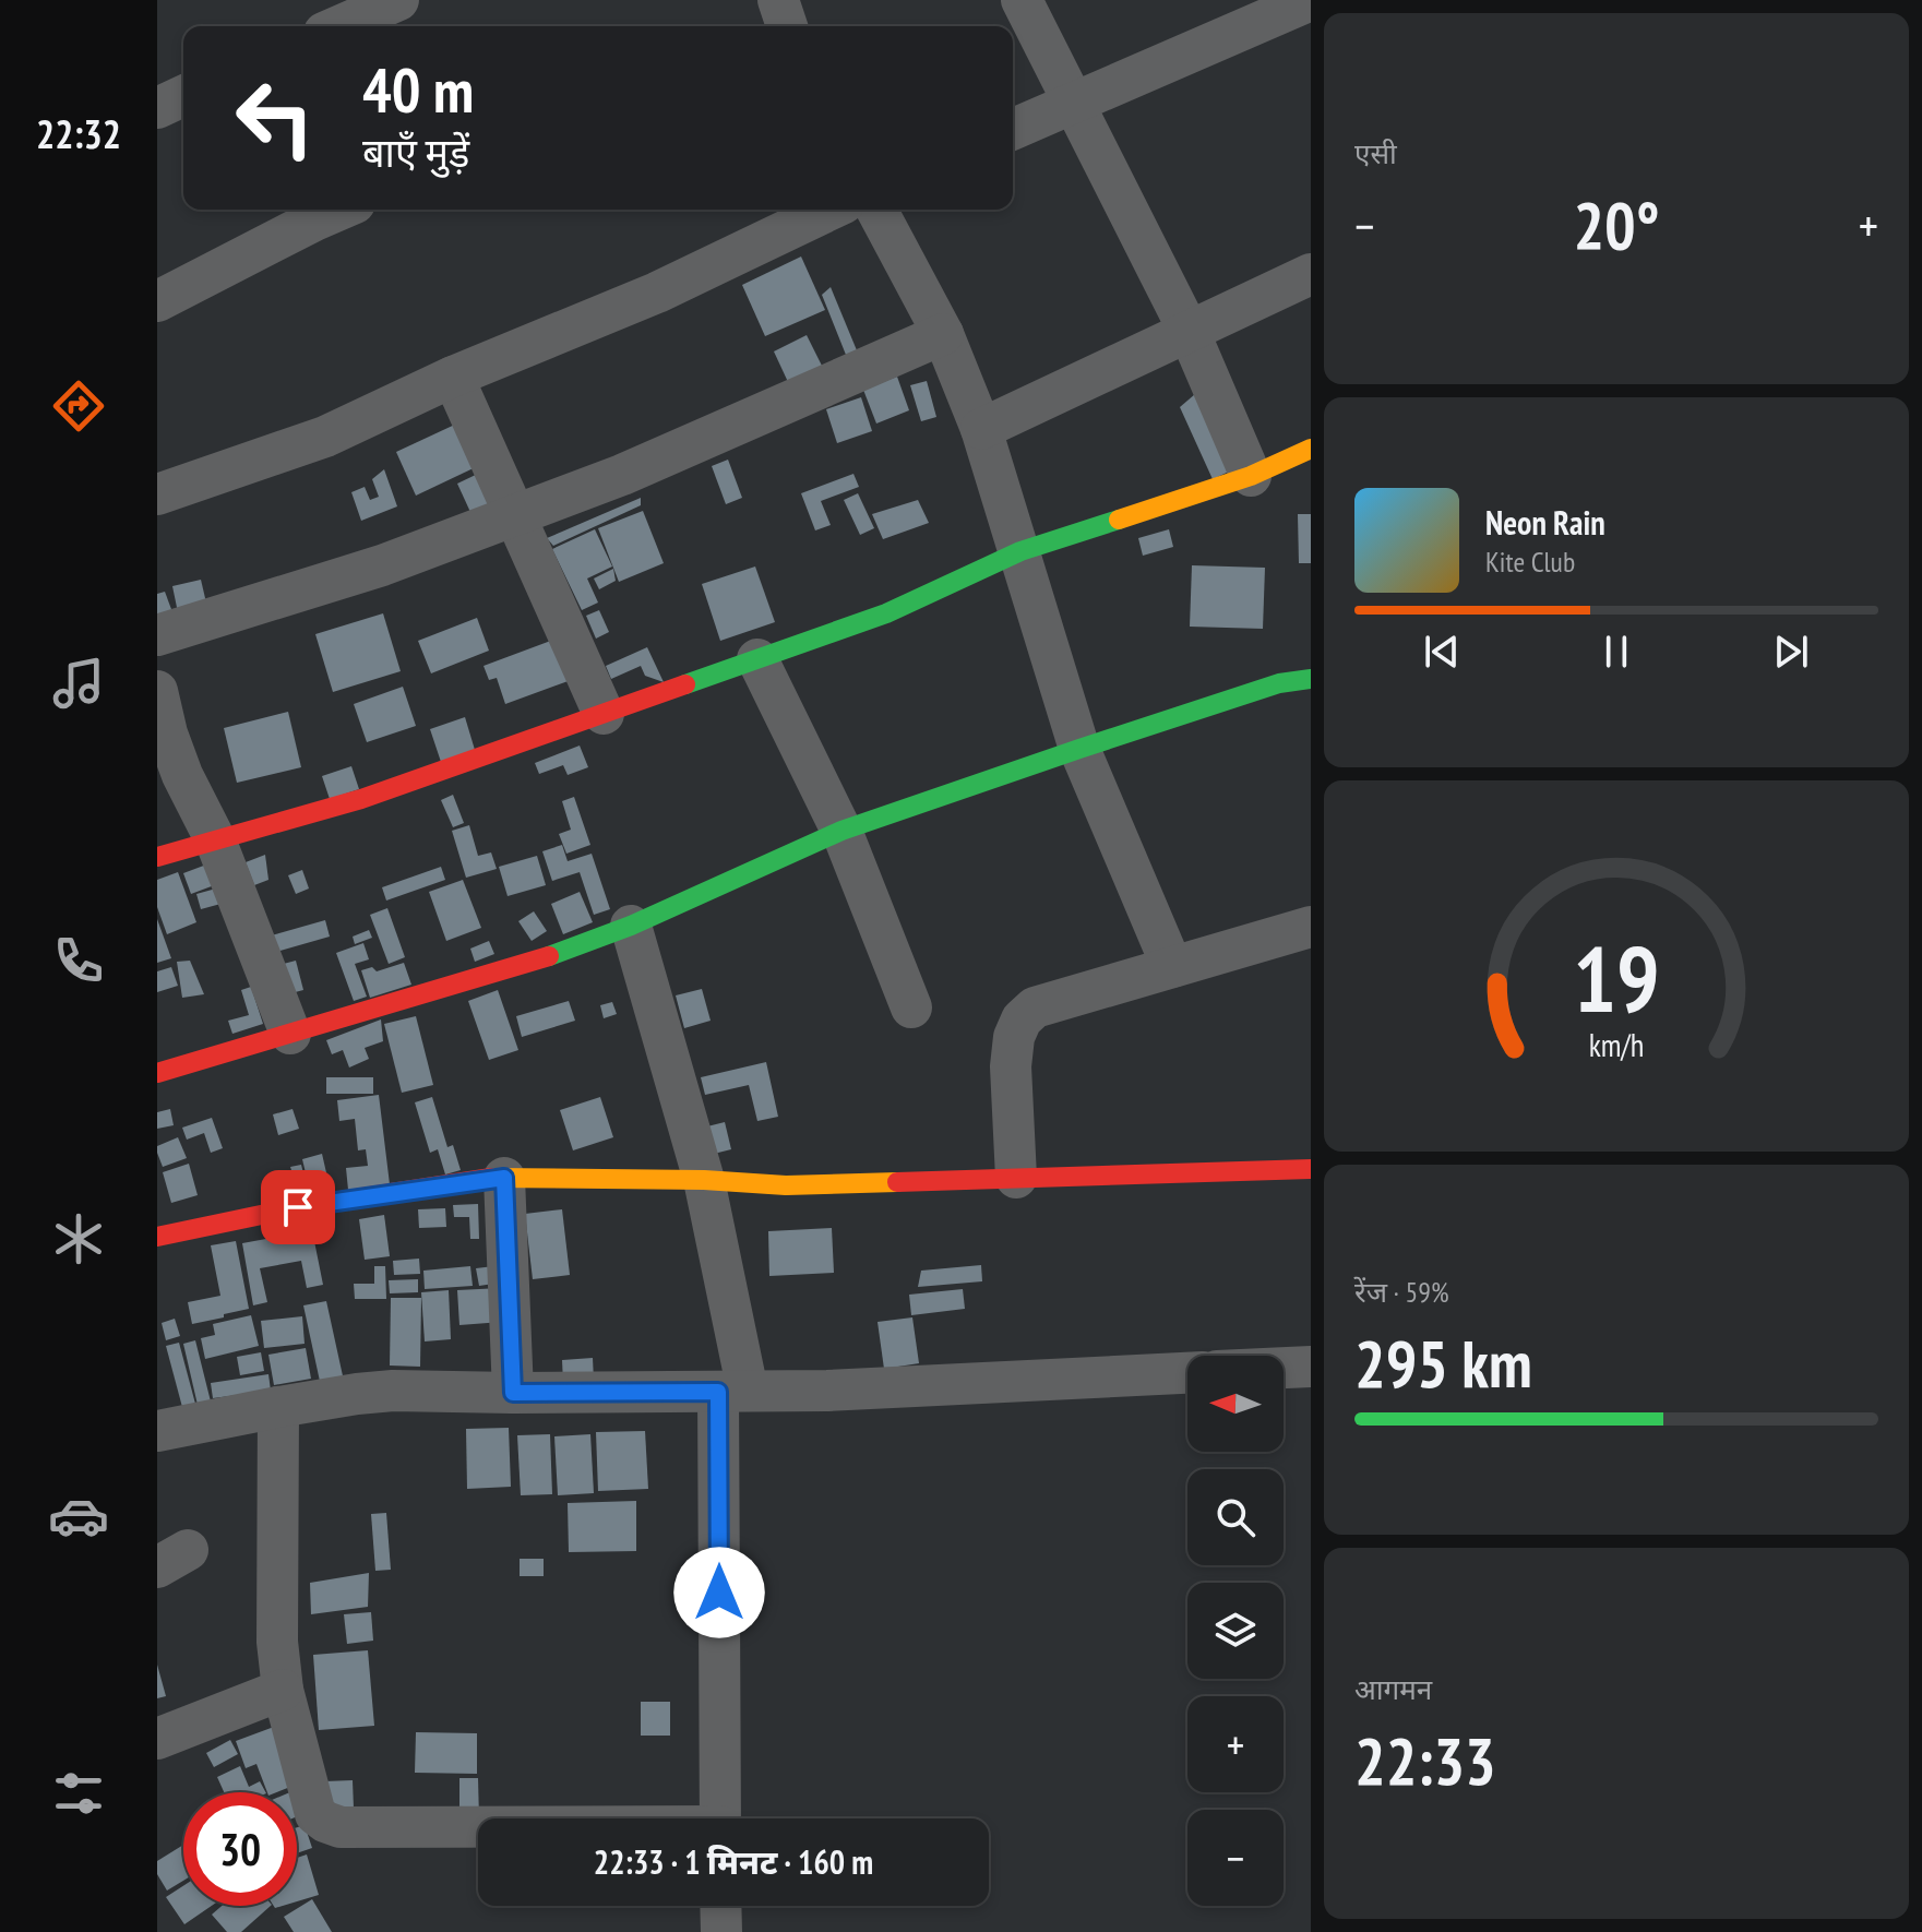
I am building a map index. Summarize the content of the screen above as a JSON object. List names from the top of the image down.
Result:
{
  "north": "left",
  "page": {
    "tabs": "22:32",
    "tile": [
      "एसी",
      ["रेंज · 59%", "295 km"],
      ["आगमन", "22:33"]
    ],
    "turn": ["40 m", "बाएँ मुड़ें"],
    "heat": ["−", "20°", "+"],
    "song": ["Neon Rain", "Kite Club"],
    "map_buttons": ["+", "−"],
    "limit": "30",
    "trip": "22:33 · 1 मिनट · 160 m",
    "gauge": ["19", "km/h"]
  }
}
